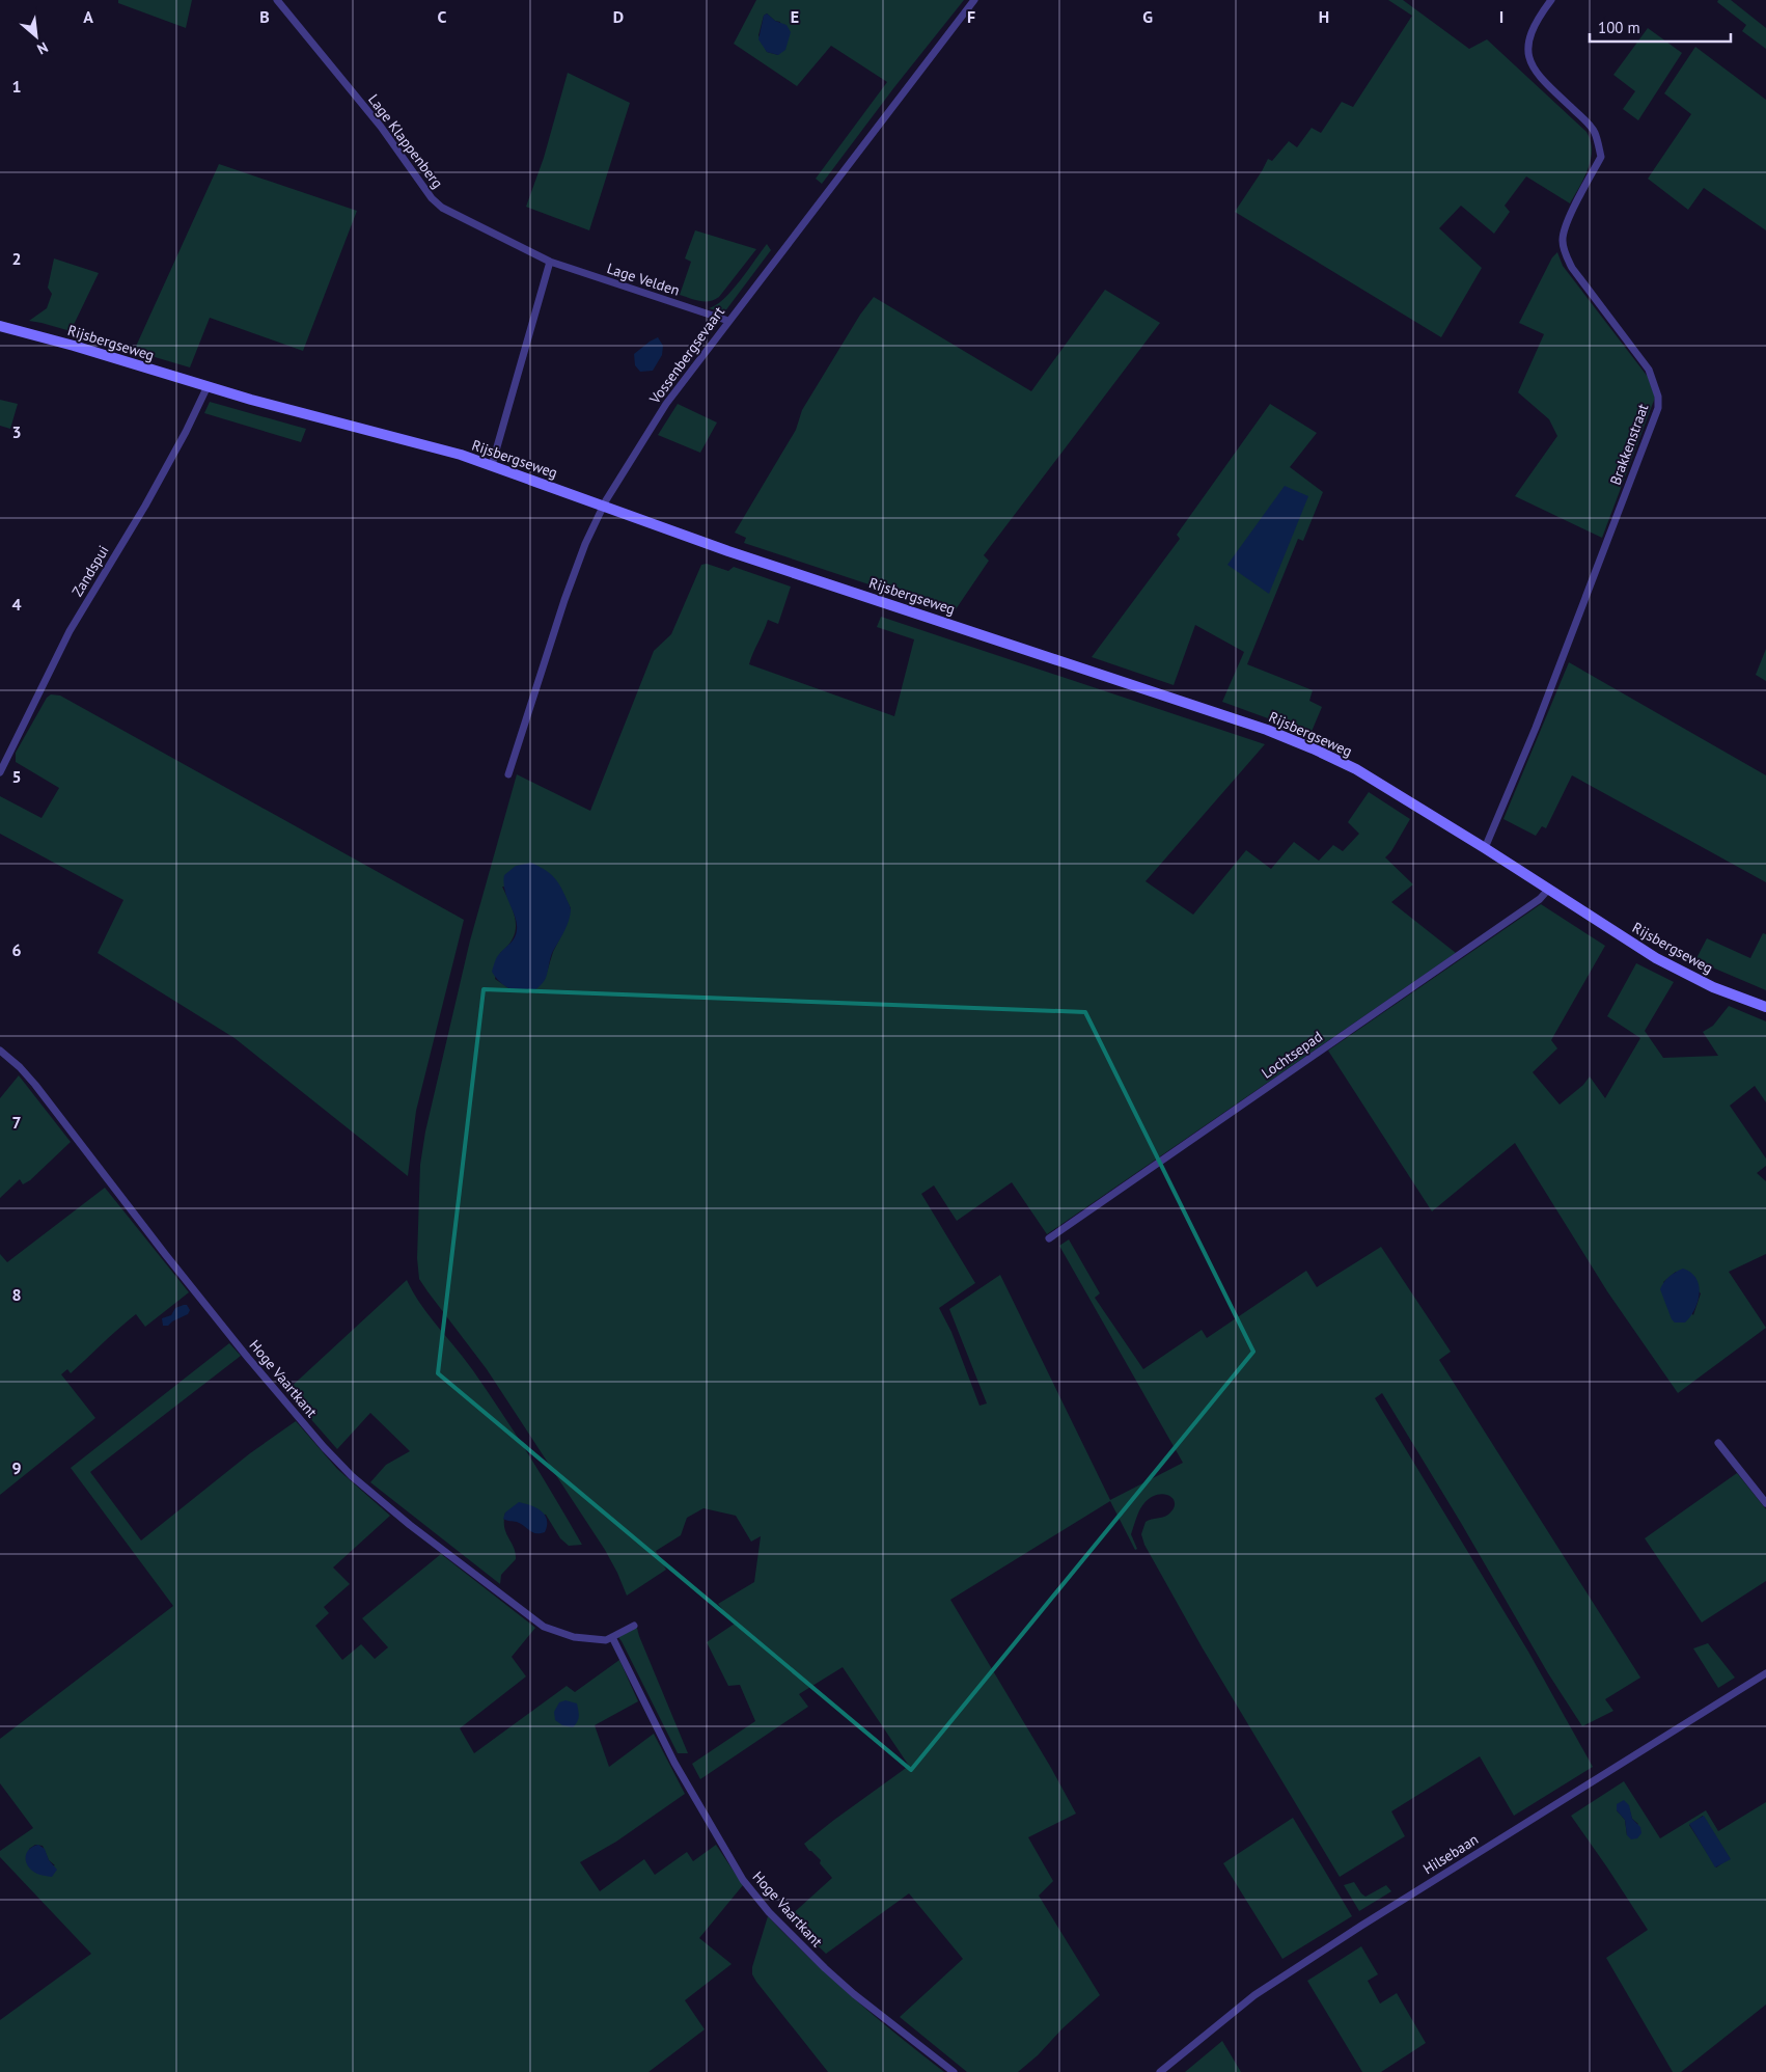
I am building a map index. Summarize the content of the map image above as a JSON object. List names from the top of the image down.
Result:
{
  "streets": {
    "main road": ["Rijsbergseweg"],
    "street": [
      "Lage Klappenberg",
      "Lage Velden",
      "Vossenbergsevaart",
      "Brakkenstraat",
      "Zandspui",
      "Lochtsepad",
      "Hoge Vaartkant",
      "Hilsebaan"
    ]
  },
  "crossings": [
    ["Lage Klappenberg", "Lage Velden"],
    ["Lage Velden", "Vossenbergsevaart"],
    ["Rijsbergseweg", "Vossenbergsevaart"],
    ["Rijsbergseweg", "Brakkenstraat"],
    ["Rijsbergseweg", "Zandspui"],
    ["Rijsbergseweg", "Lochtsepad"]
  ],
  "scale_bar": "100 m",
  "north": "bottom right",
  "grid": {
    "columns": [
      "A",
      "B",
      "C",
      "D",
      "E",
      "F",
      "G",
      "H",
      "I"
    ],
    "rows": [
      "1",
      "2",
      "3",
      "4",
      "5",
      "6",
      "7",
      "8",
      "9"
    ]
  }
}
